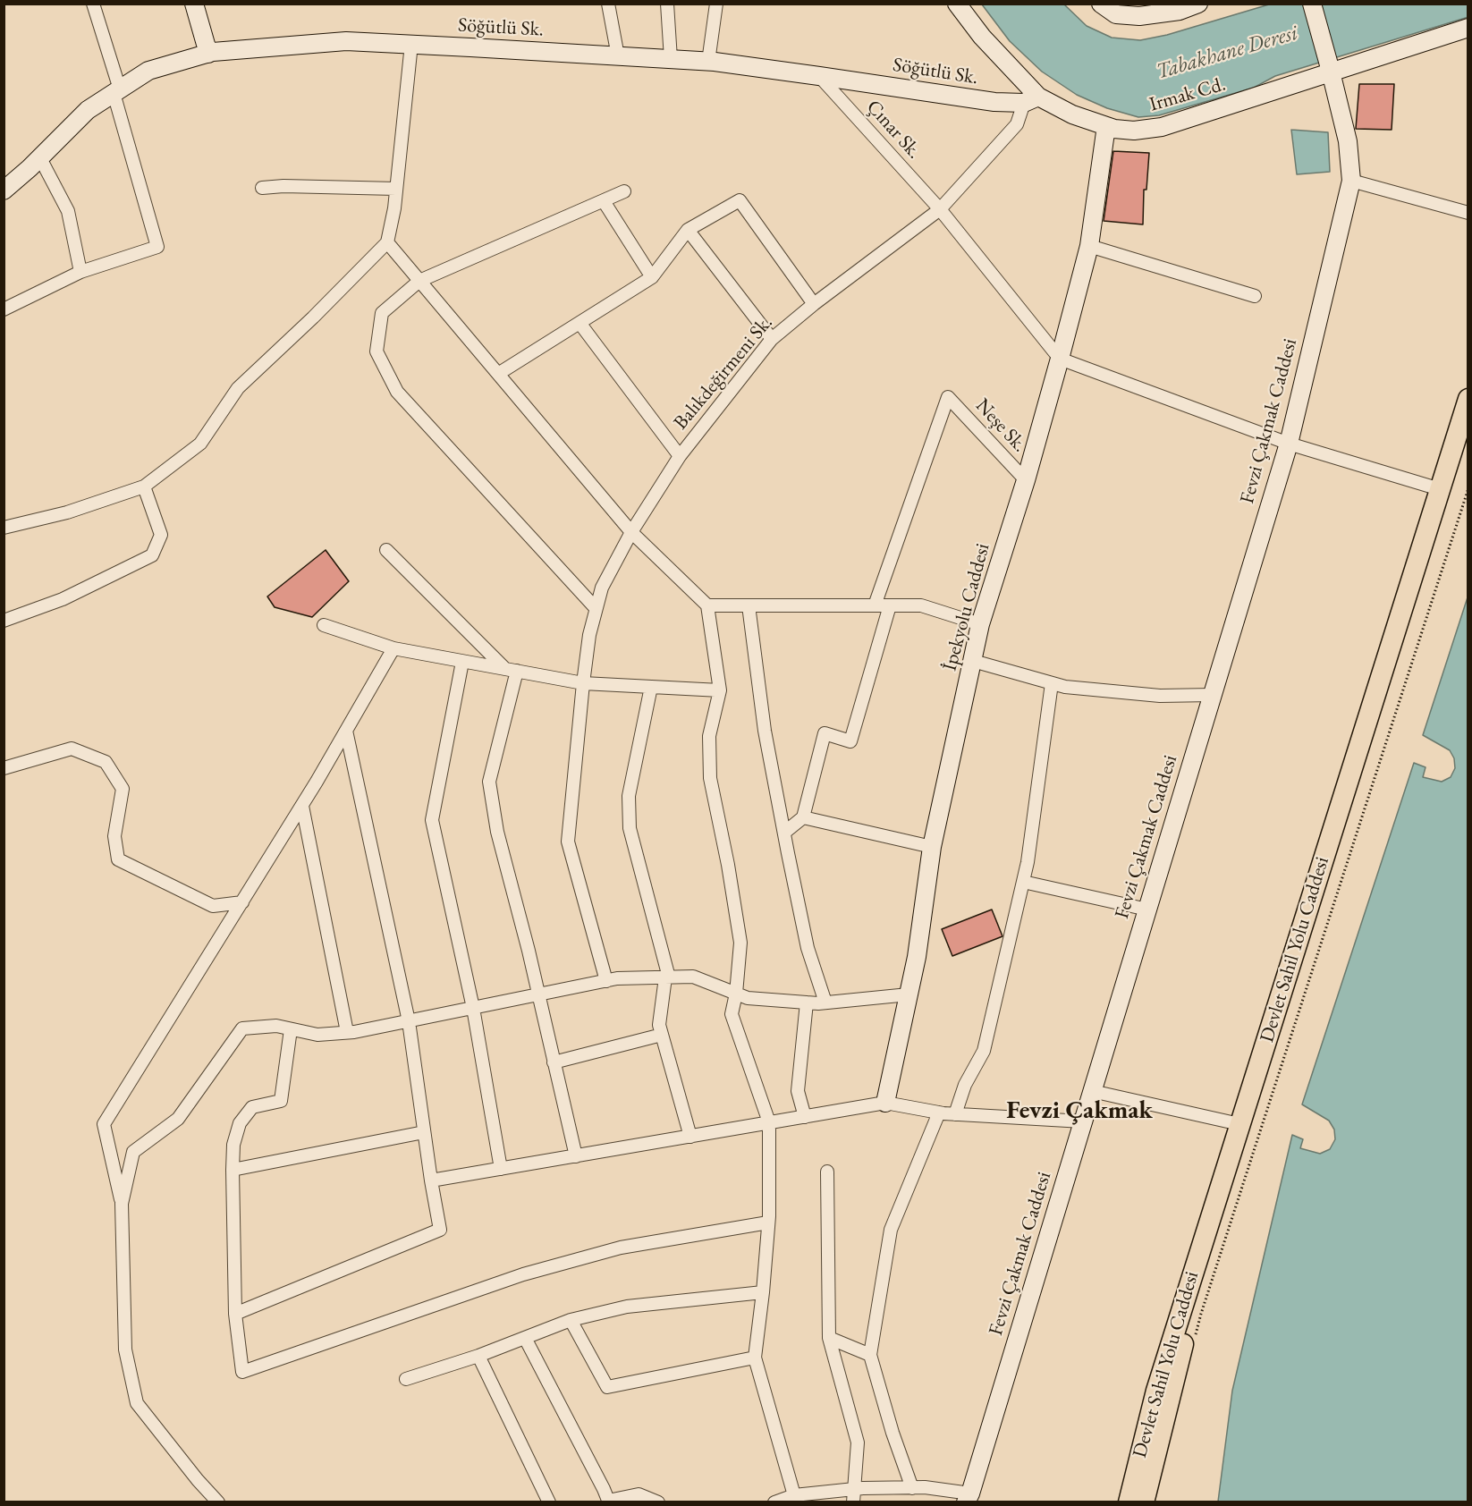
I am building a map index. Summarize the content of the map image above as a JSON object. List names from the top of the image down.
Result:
{
  "streets": {
    "main road": ["Devlet Sahil Yolu Caddesi"],
    "street": [
      "Söğütlü Sk.",
      "Irmak Cd.",
      "Çınar Sk.",
      "Balıkdeğirmeni Sk.",
      "Fevzi Çakmak Caddesi",
      "Neşe Sk.",
      "İpekyolu Caddesi"
    ]
  },
  "crossings": [
    ["Söğütlü Sk.", "Irmak Cd."],
    ["Söğütlü Sk.", "Çınar Sk."],
    ["Söğütlü Sk.", "Balıkdeğirmeni Sk."],
    ["Irmak Cd.", "Balıkdeğirmeni Sk."],
    ["Irmak Cd.", "Fevzi Çakmak Caddesi"],
    ["Irmak Cd.", "İpekyolu Caddesi"],
    ["Çınar Sk.", "Balıkdeğirmeni Sk."],
    ["Çınar Sk.", "İpekyolu Caddesi"],
    ["Neşe Sk.", "İpekyolu Caddesi"]
  ],
  "districts": ["Fevzi Çakmak"],
  "water": ["Tabakhane Deresi"]
}
